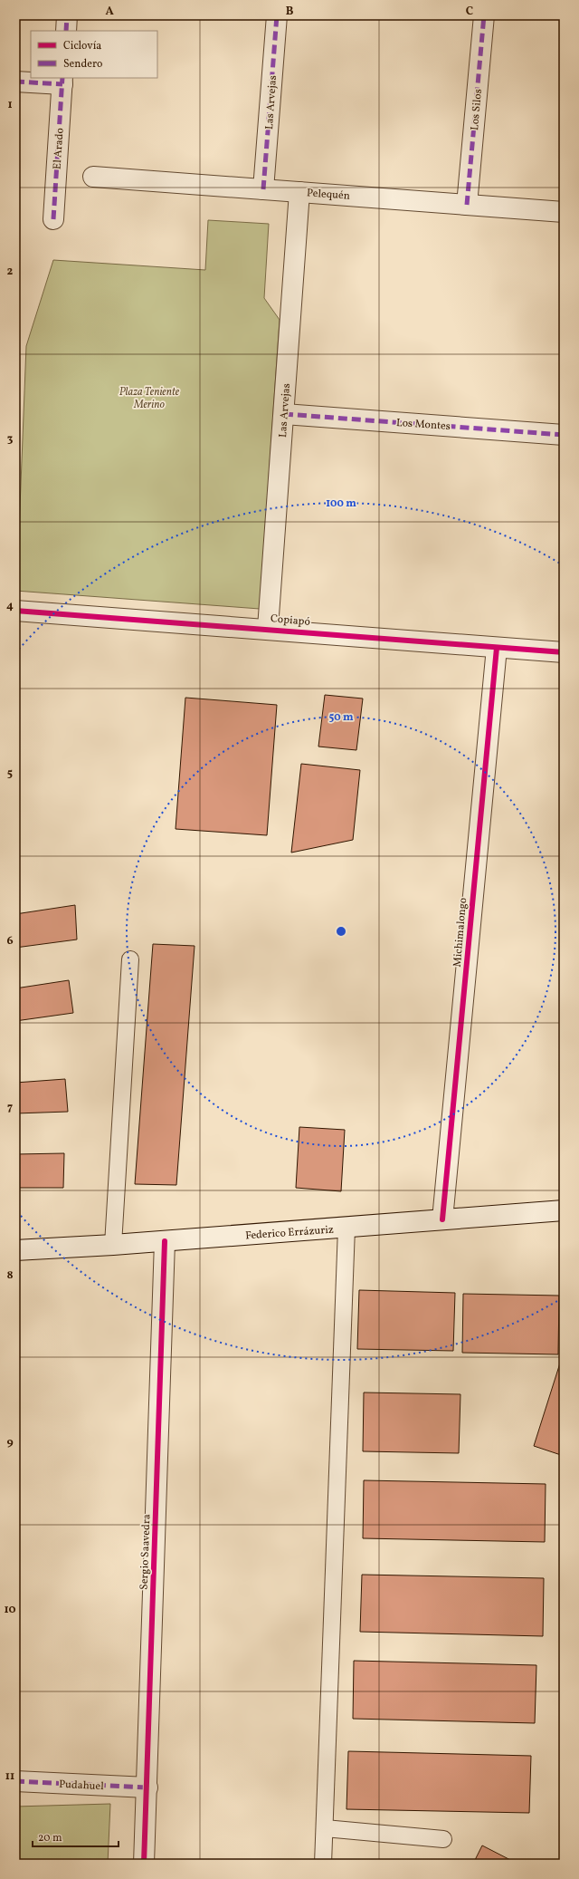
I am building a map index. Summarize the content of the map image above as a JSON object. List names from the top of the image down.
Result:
{
  "streets": {
    "street": [
      "Las Arvejas",
      "Los Silos",
      "El Arado",
      "Pelequén",
      "Los Montes",
      "Copiapó",
      "Michimalongo",
      "Federico Errázuriz",
      "Sergio Saavedra",
      "Pudahuel"
    ]
  },
  "crossings": [
    ["Las Arvejas", "Pelequén"],
    ["Las Arvejas", "Los Montes"],
    ["Las Arvejas", "Copiapó"],
    ["Los Silos", "Pelequén"],
    ["Copiapó", "Michimalongo"],
    ["Michimalongo", "Federico Errázuriz"],
    ["Federico Errázuriz", "Sergio Saavedra"],
    ["Sergio Saavedra", "Pudahuel"]
  ],
  "parks": ["Plaza Teniente Merino"],
  "legend": ["Ciclovía", "Sendero"],
  "scale_bar": "20 m",
  "grid": {
    "columns": ["A", "B", "C"],
    "rows": [
      "1",
      "2",
      "3",
      "4",
      "5",
      "6",
      "7",
      "8",
      "9",
      "10",
      "11"
    ]
  },
  "rings": ["100 m", "50 m"]
}
